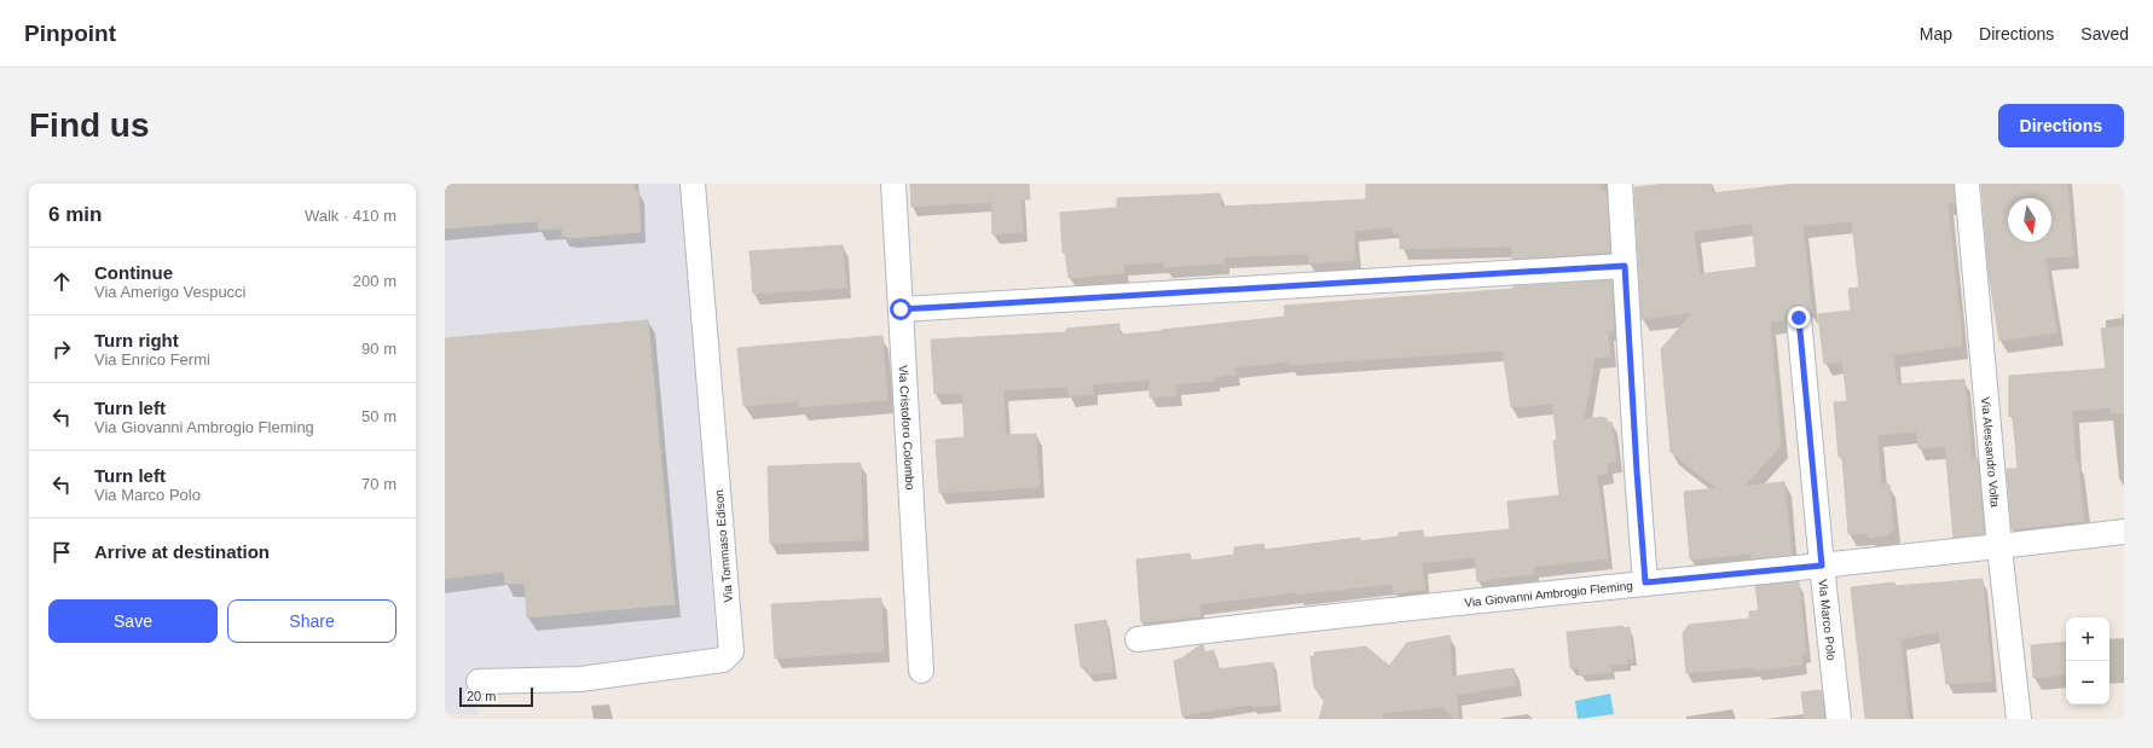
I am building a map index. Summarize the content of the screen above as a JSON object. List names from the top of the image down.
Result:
{
  "streets": {
    "street": [
      "Via Cristoforo Colombo",
      "Via Alessandro Volta",
      "Via Tommaso Edison",
      "Via Giovanni Ambrogio Fleming",
      "Via Marco Polo"
    ]
  },
  "crossings": [
    ["Via Alessandro Volta", "Via Giovanni Ambrogio Fleming"],
    ["Via Giovanni Ambrogio Fleming", "Via Marco Polo"]
  ],
  "scale_bar": "20 m",
  "north": "bottom",
  "page": {
    "header": "Pinpoint",
    "nav": ["Map", "Directions", "Saved"],
    "buttons": [
      "Directions",
      ["Save", "Share"]
    ],
    "title": "Find us",
    "heading": ["6 min", "Walk · 410 m"],
    "list": [
      ["Continue", "Via Amerigo Vespucci", "200 m"],
      ["Turn right", "Via Enrico Fermi", "90 m"],
      ["Turn left", "Via Giovanni Ambrogio Fleming", "50 m"],
      ["Turn left", "Via Marco Polo", "70 m"],
      "Arrive at destination"
    ],
    "map_buttons": ["+", "−"],
    "scale": "20 m"
  }
}
